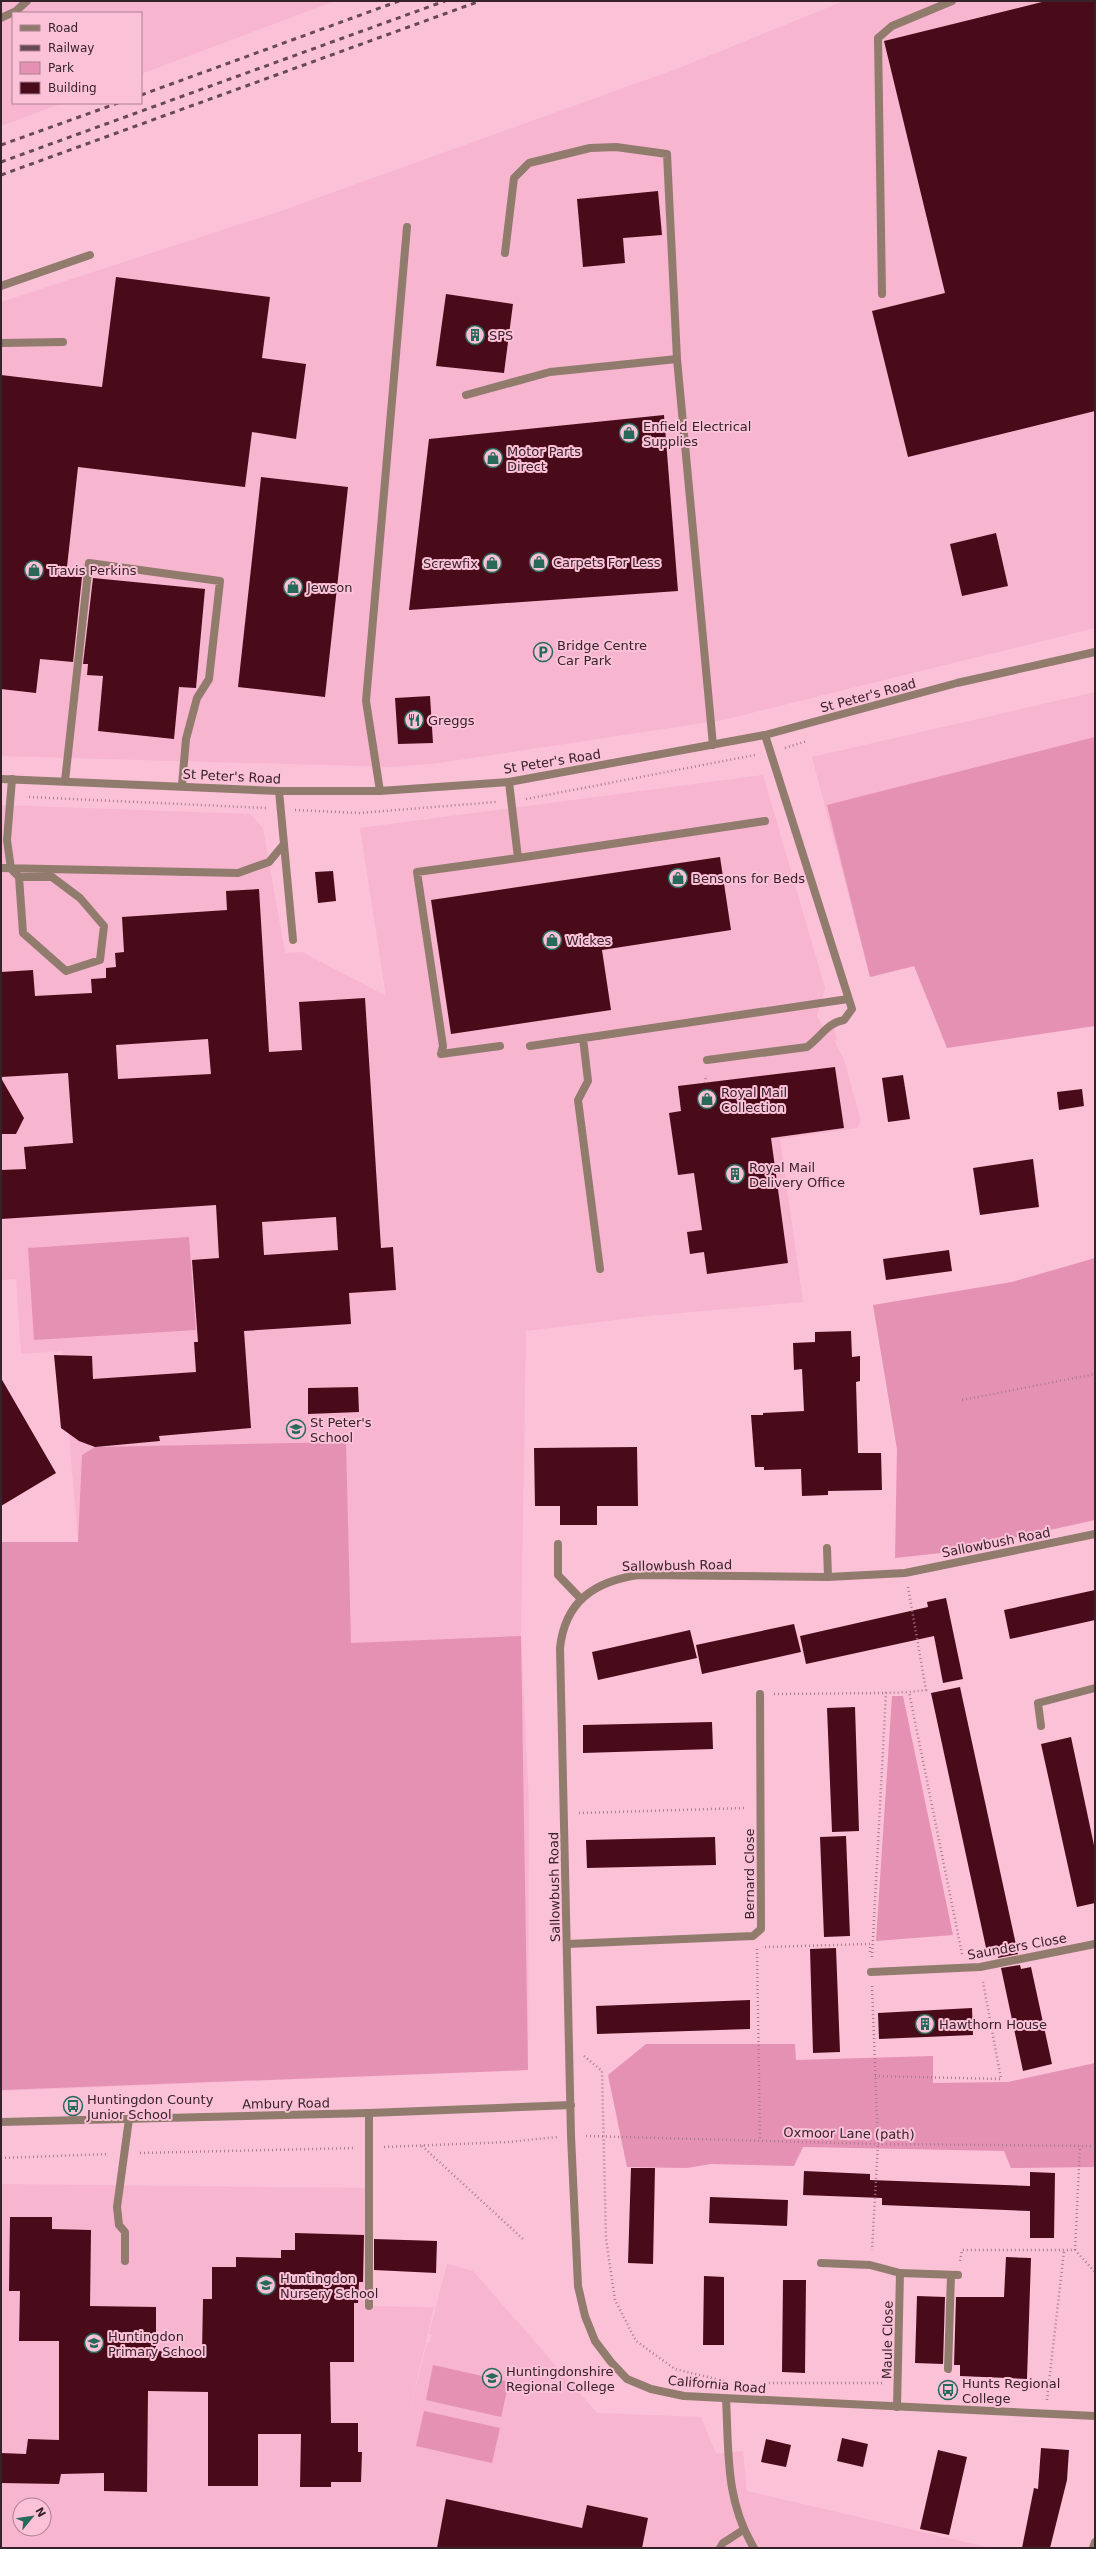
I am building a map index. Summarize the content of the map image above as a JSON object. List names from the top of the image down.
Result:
{
  "streets": {
    "street": [
      "St Peter's Road",
      "Sallowbush Road",
      "Bernard Close",
      "Saunders Close",
      "Ambury Road",
      "Maule Close",
      "California Road"
    ],
    "path": ["Oxmoor Lane (path)"]
  },
  "crossings": [
    ["Sallowbush Road", "Bernard Close"],
    ["Sallowbush Road", "Ambury Road"],
    ["Sallowbush Road", "California Road"],
    ["Ambury Road", "California Road"],
    ["Oxmoor Lane (path)", "California Road"],
    ["Maule Close", "California Road"]
  ],
  "places": {
    "building": ["SPS", "Royal Mail Delivery Office", "Hawthorn House"],
    "shop": [
      "Enfield Electrical Supplies",
      "Motor Parts Direct",
      "Carpets For Less",
      "Screwfix",
      "Travis Perkins",
      "Jewson",
      "Bensons for Beds",
      "Wickes",
      "Royal Mail Collection"
    ],
    "parking": ["Bridge Centre Car Park"],
    "restaurant": ["Greggs"],
    "school or university": [
      "St Peter's School",
      "Huntingdon Nursery School",
      "Huntingdon Primary School",
      "Huntingdonshire Regional College"
    ],
    "bus stop": ["Huntingdon County Junior School", "Hunts Regional College"]
  },
  "legend": [
    "Road",
    "Railway",
    "Park",
    "Building"
  ],
  "north": "top right"
}
